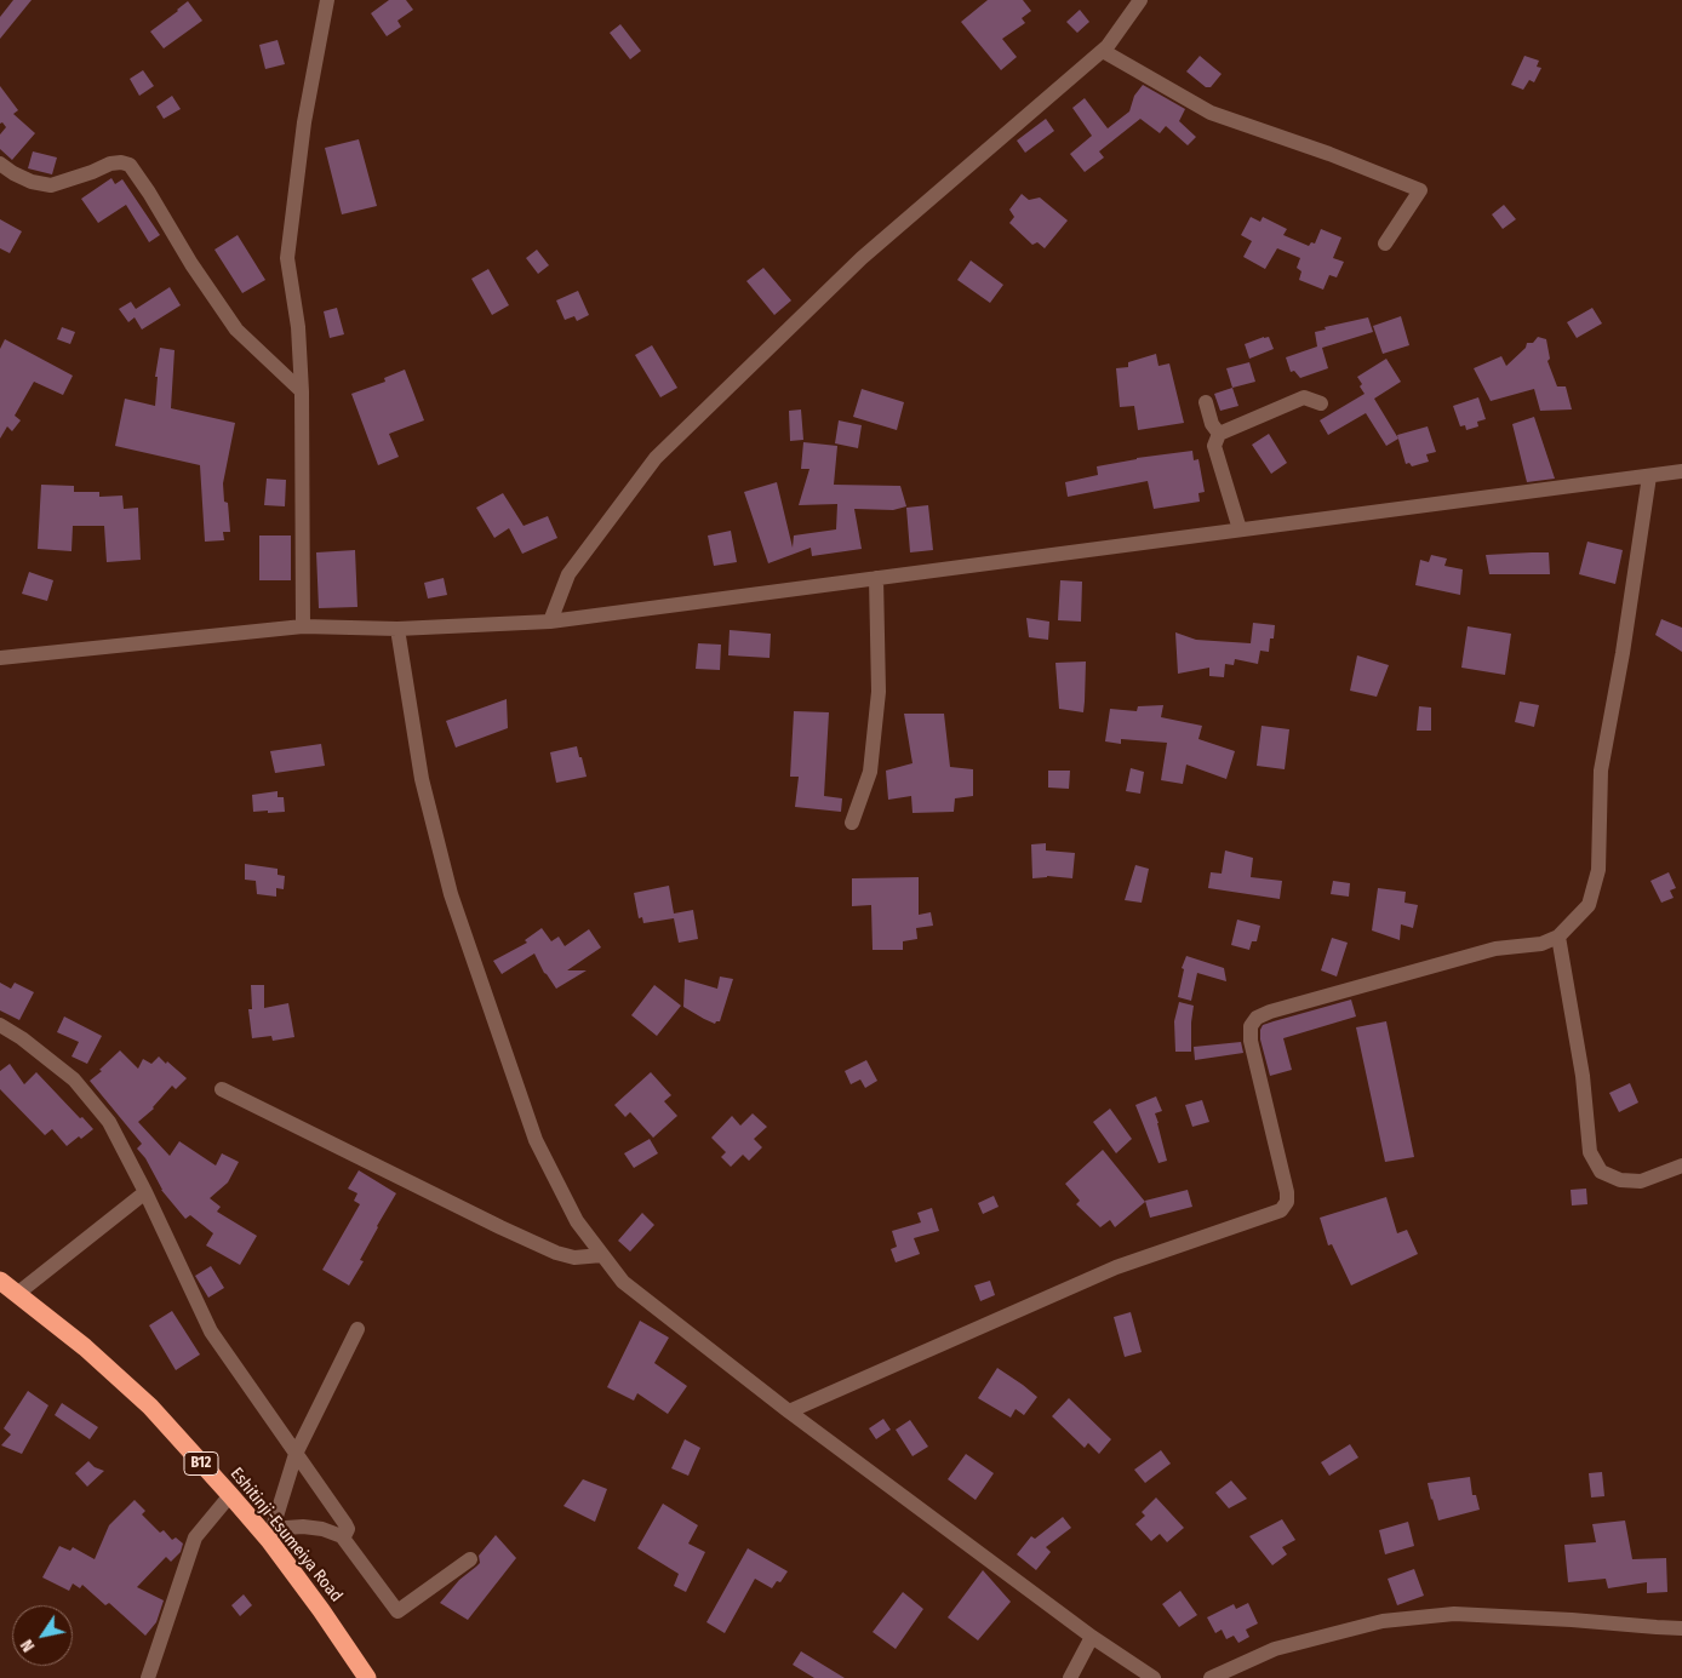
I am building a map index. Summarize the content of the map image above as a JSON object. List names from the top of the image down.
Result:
{
  "streets": {
    "highway": ["B12", "Eshitinji-Esumeiya Road"]
  },
  "north": "bottom left"
}
